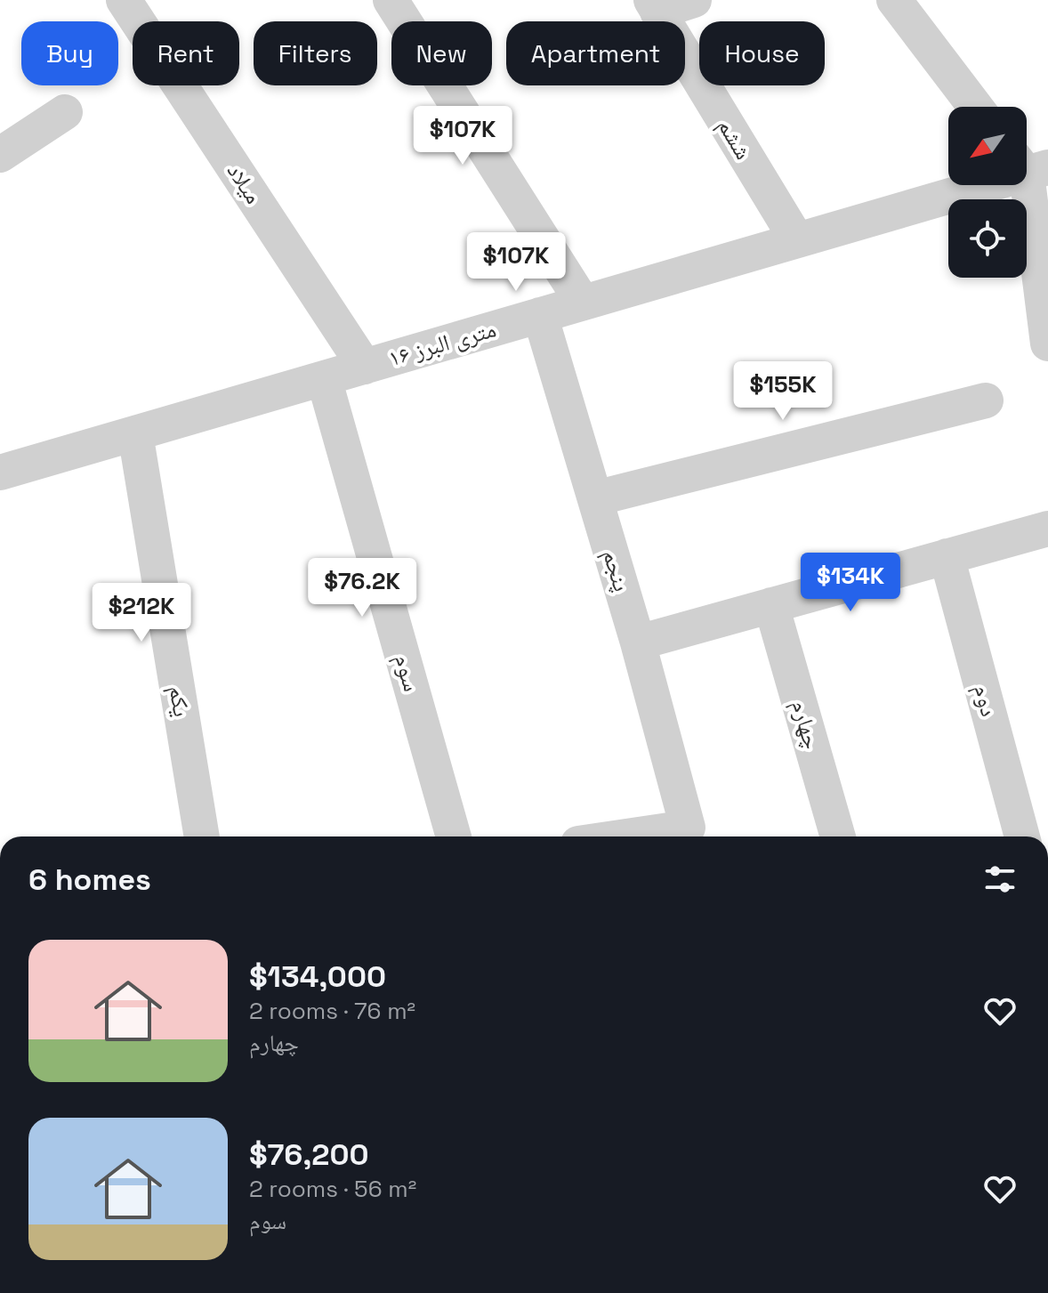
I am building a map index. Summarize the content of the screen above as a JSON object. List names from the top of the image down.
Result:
{
  "streets": {
    "street": [
      "ششم",
      "میلاد",
      "۱۶ متری البرز",
      "پنجم",
      "سوم",
      "دوم",
      "یکم",
      "چهارم"
    ]
  },
  "crossings": [
    ["ششم", "۱۶ متری البرز"],
    ["میلاد", "۱۶ متری البرز"],
    ["۱۶ متری البرز", "پنجم"],
    ["۱۶ متری البرز", "سوم"],
    ["۱۶ متری البرز", "یکم"]
  ],
  "north": "bottom left",
  "page": {
    "chip": [
      "Buy",
      "Rent",
      "Filters",
      "New",
      "Apartment",
      "House"
    ],
    "price": [
      "$107K",
      "$107K",
      "$155K",
      "$134K",
      "$76.2K",
      "$212K"
    ],
    "heading": "6 homes",
    "list": [
      {
        "name": "$134,000",
        "note": "2 rooms · 76 m² · چهارم"
      },
      {
        "name": "$76,200",
        "note": "2 rooms · 56 m² · سوم"
      }
    ]
  }
}
